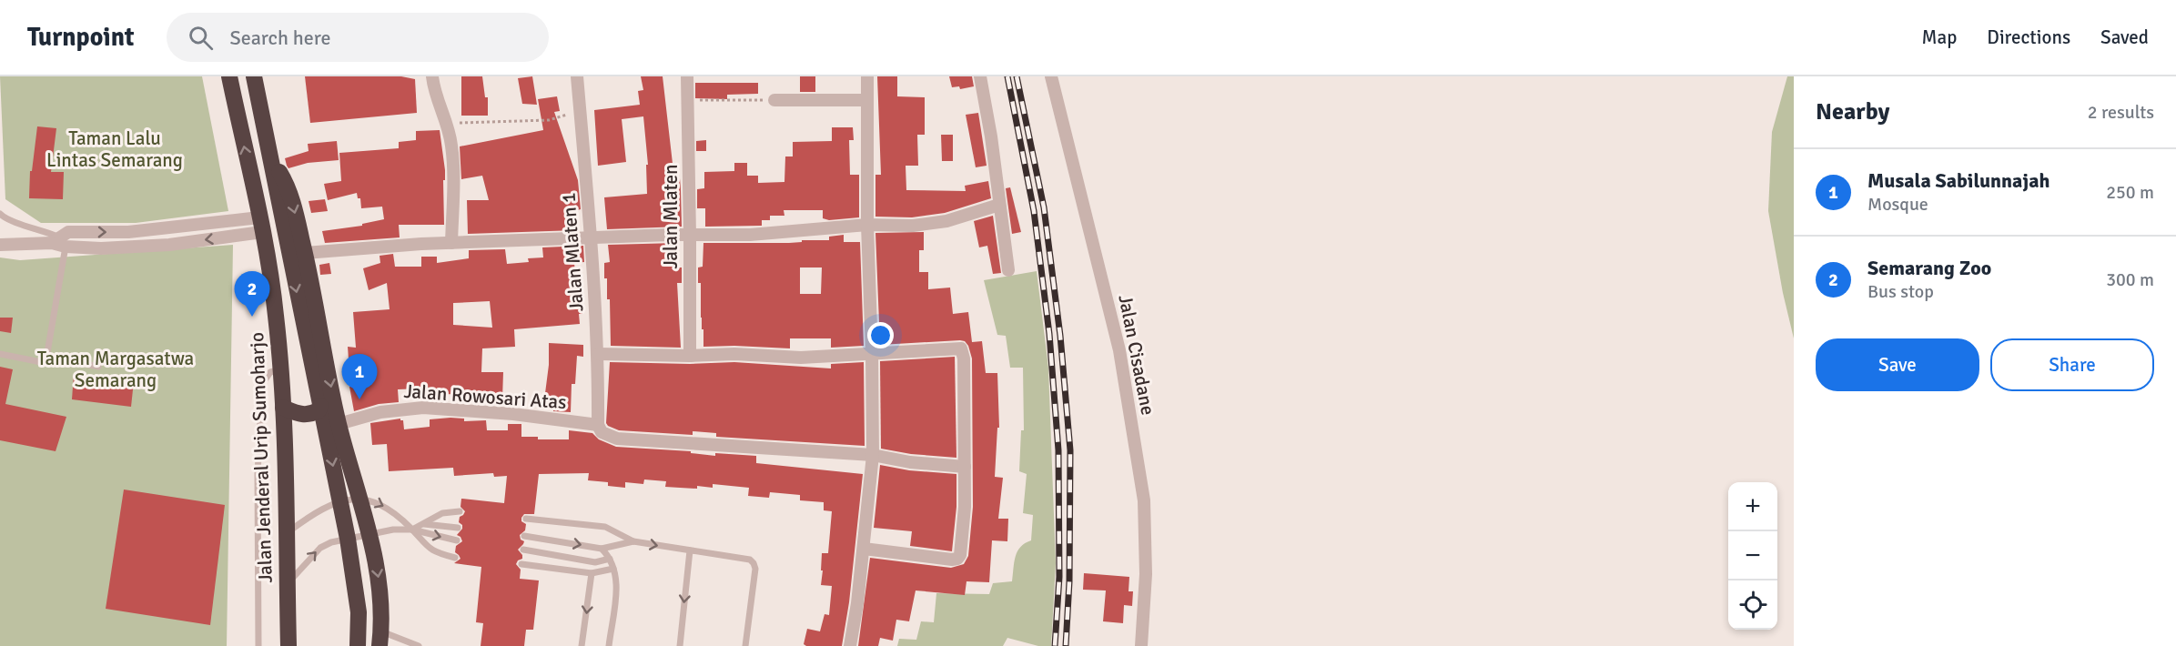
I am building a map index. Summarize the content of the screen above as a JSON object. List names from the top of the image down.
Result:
{
  "streets": {
    "highway": ["Jalan Jenderal Urip Sumoharjo"],
    "street": [
      "Jalan Mlaten",
      "Jalan Mlaten 1",
      "Jalan Cisadane",
      "Jalan Rowosari Atas"
    ]
  },
  "crossings": [
    ["Jalan Mlaten 1", "Jalan Rowosari Atas"]
  ],
  "parks": ["Taman Lalu Lintas Semarang", "Taman Margasatwa Semarang"],
  "page": {
    "header": "Turnpoint",
    "search": "Search here",
    "nav": ["Map", "Directions", "Saved"],
    "heading": ["Nearby", "2 results"],
    "list": [
      {
        "mark": "1",
        "name": "Musala Sabilunnajah",
        "note": "Mosque",
        "value": "250 m"
      },
      {
        "mark": "2",
        "name": "Semarang Zoo",
        "note": "Bus stop",
        "value": "300 m"
      }
    ],
    "pins": ["2", "1"],
    "buttons": ["Save", "Share"],
    "map_buttons": ["+", "−"]
  }
}
